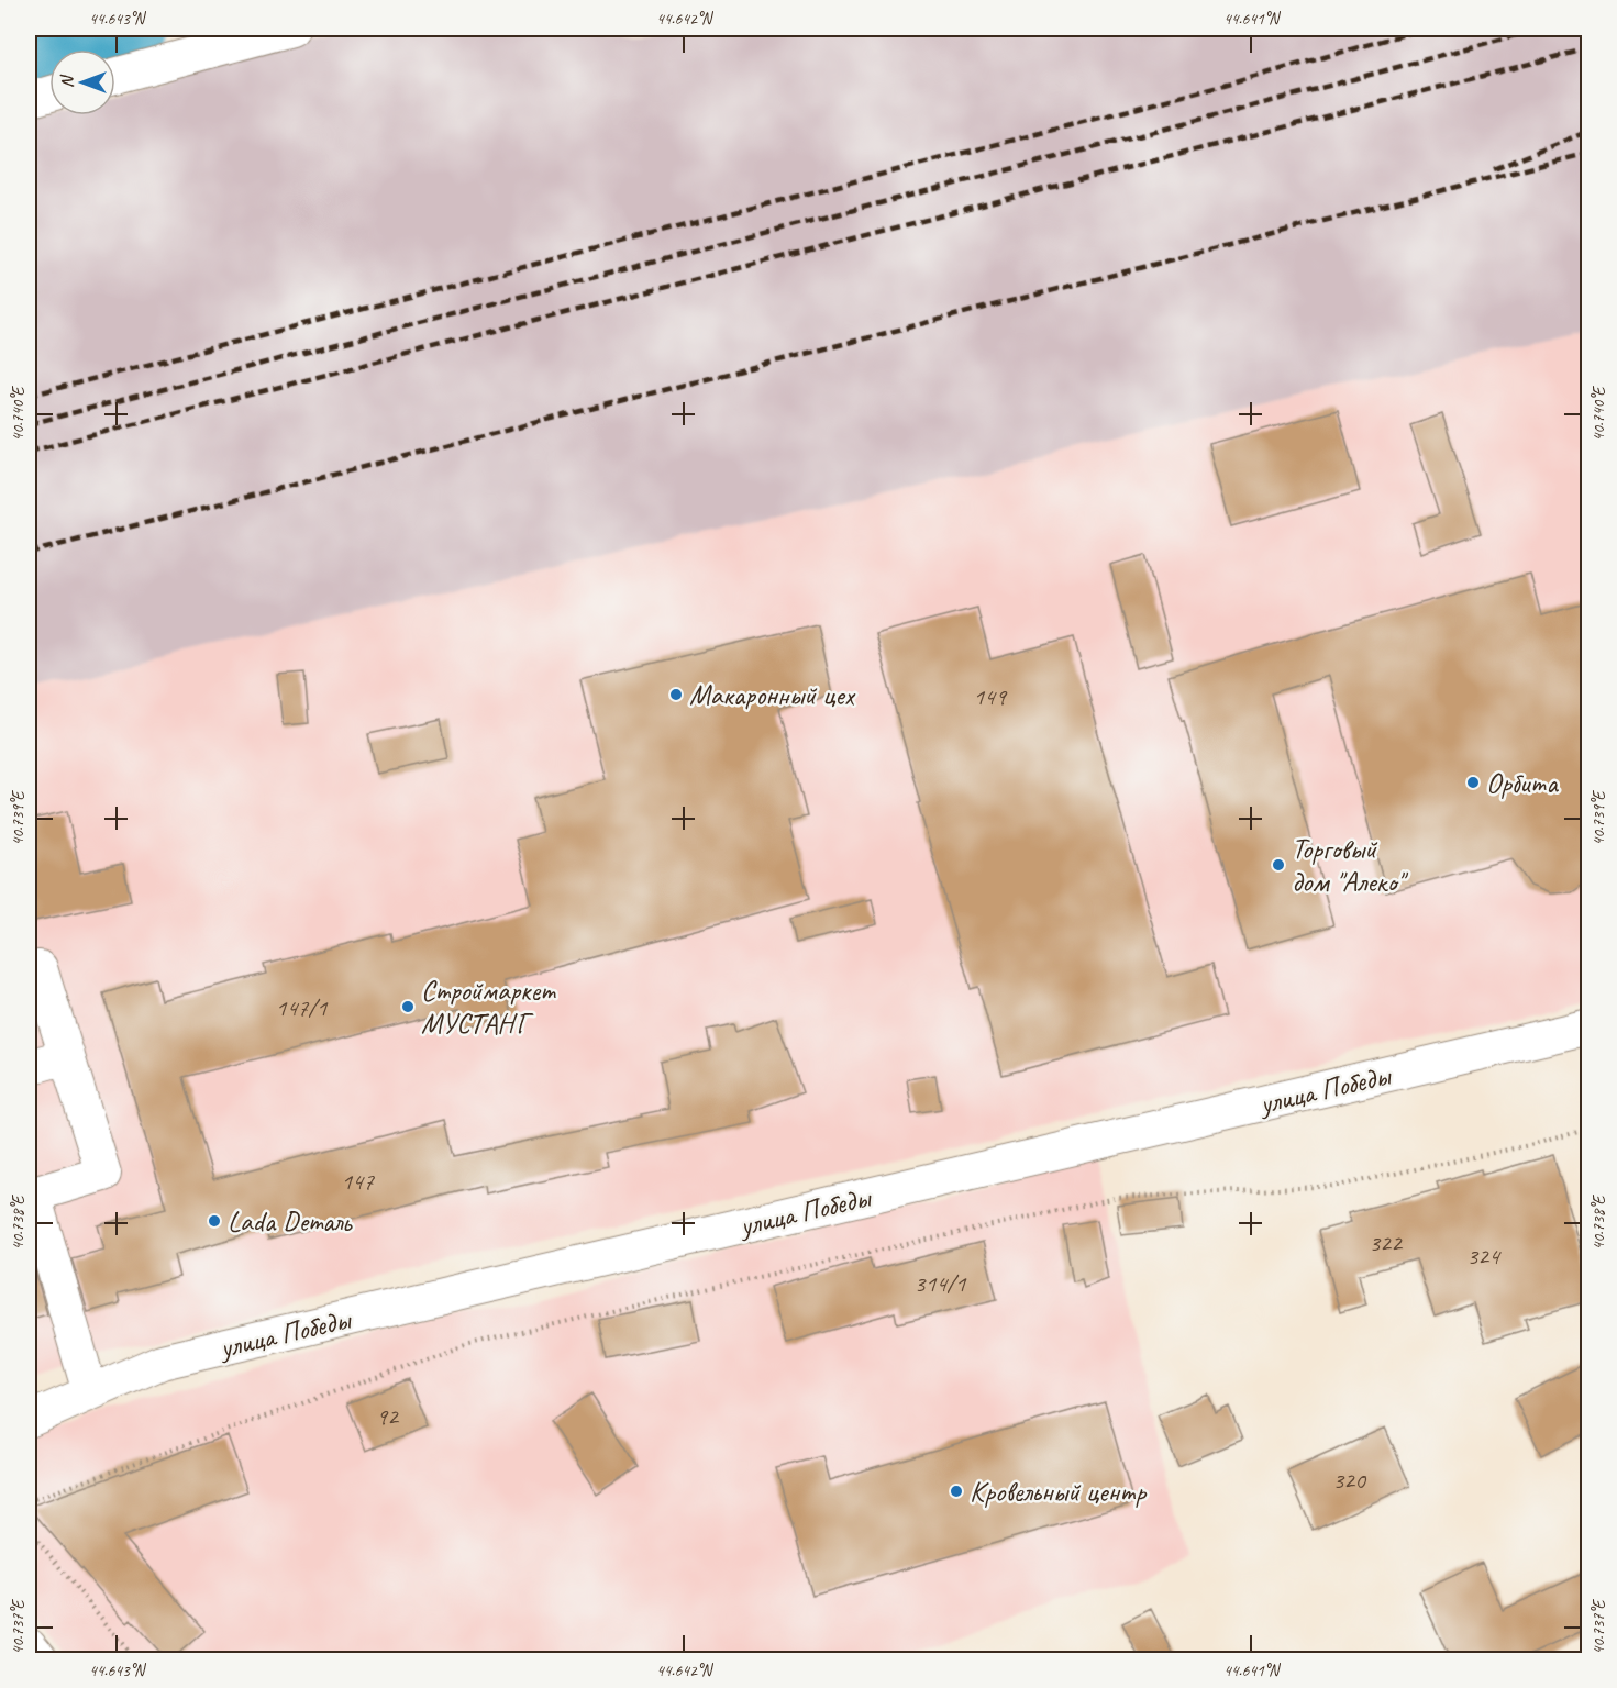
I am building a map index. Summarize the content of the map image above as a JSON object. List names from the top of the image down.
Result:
{
  "streets": {
    "street": ["улица Победы"]
  },
  "places": [
    "Макаронный цех",
    "Орбита",
    "Торговый дом \"Алеко\"",
    "Строймаркет МУСТАНГ",
    "Lada Dеталь",
    "Кровельный центр"
  ],
  "house_numbers": [
    "149",
    "147/1",
    "147",
    "322",
    "324",
    "314/1",
    "92",
    "320"
  ],
  "north": "left",
  "coordinates": [
    "44.643°N",
    "44.642°N",
    "44.641°N",
    "40.740°E",
    "40.739°E",
    "40.738°E",
    "40.737°E"
  ]
}
